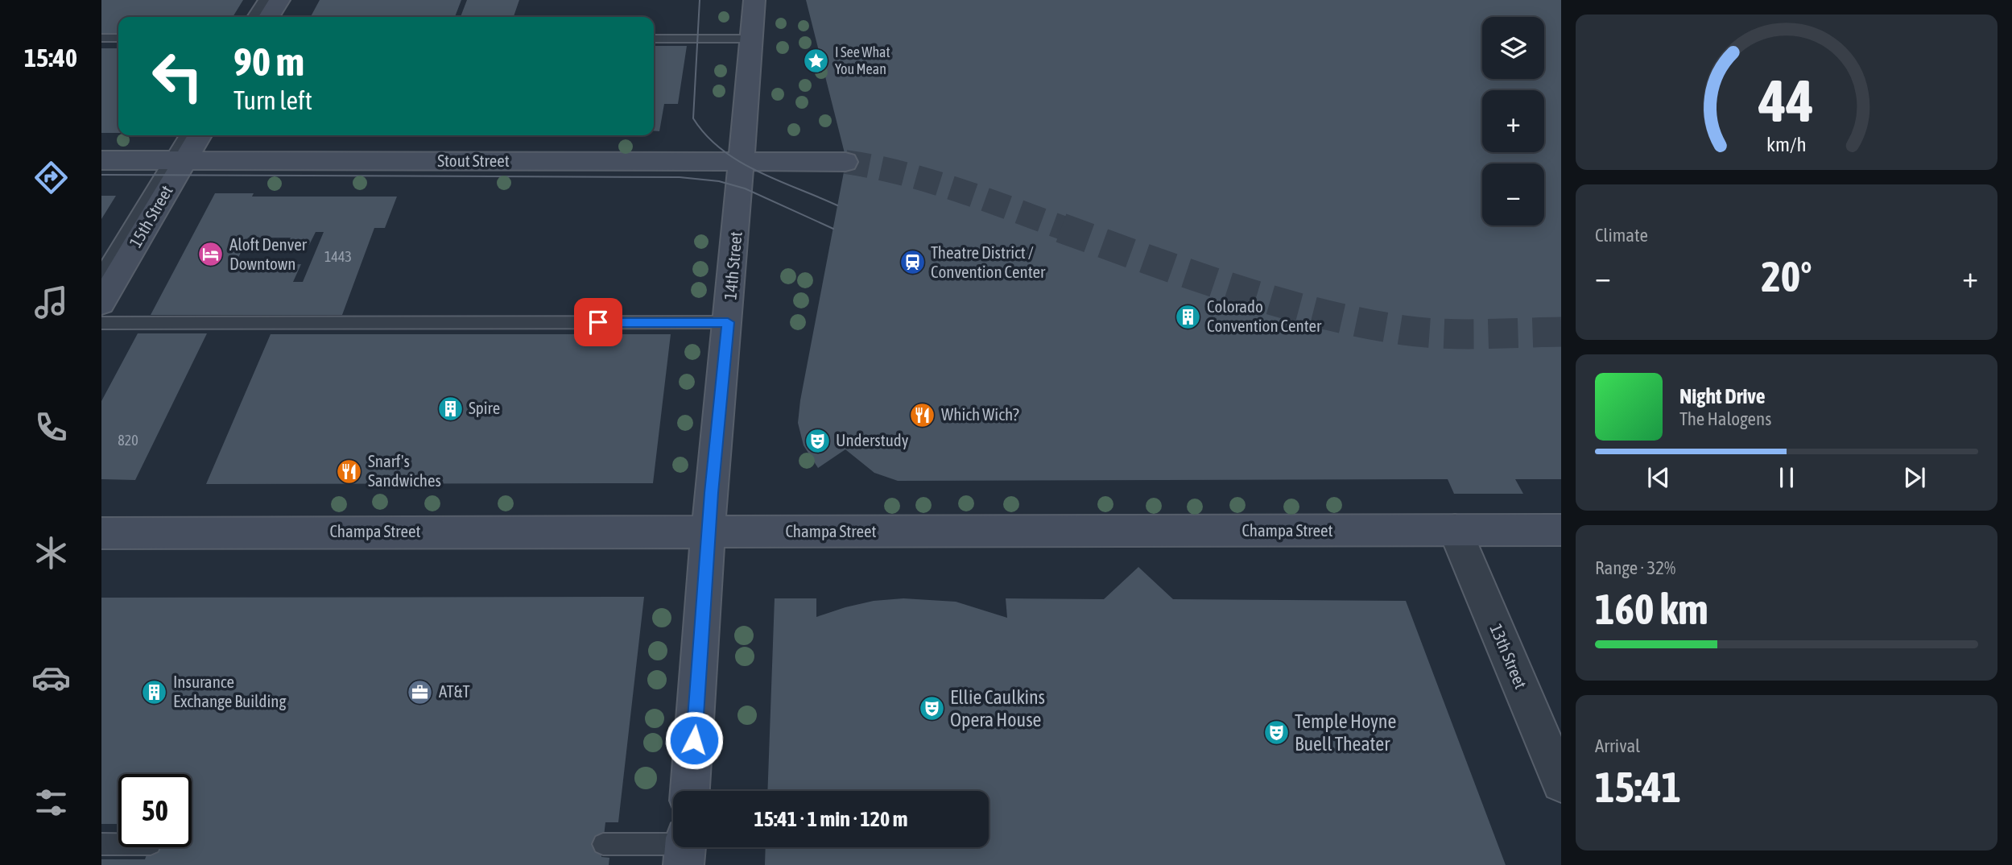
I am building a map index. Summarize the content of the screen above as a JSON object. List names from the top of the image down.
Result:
{
  "streets": {
    "main road": [
      "Stout Street",
      "15th Street",
      "14th Street",
      "Champa Street"
    ],
    "street": ["13th Street"]
  },
  "crossings": [
    ["Stout Street", "15th Street"],
    ["Stout Street", "14th Street"],
    ["14th Street", "Champa Street"],
    ["Champa Street", "13th Street"]
  ],
  "places": {
    "place": ["I See What You Mean"],
    "hotel": ["Aloft Denver Downtown"],
    "station": ["Theatre District / Convention Center"],
    "building": ["Colorado Convention Center", "Spire", "Insurance Exchange Building"],
    "restaurant": ["Which Wich?", "Snarf's Sandwiches"],
    "theatre": ["Understudy", "Ellie Caulkins Opera House", "Temple Hoyne Buell Theater"],
    "office": ["AT&T"]
  },
  "house_numbers": ["1443", "820"],
  "page": {
    "tabs": "15:40",
    "map_buttons": ["+", "−"],
    "turn": ["90 m", "Turn left"],
    "tile": [
      "Climate",
      ["Range · 32%", "160 km"],
      ["Arrival", "15:41"]
    ],
    "heat": ["−", "20°", "+"],
    "song": ["Night Drive", "The Halogens"],
    "limit": "50",
    "trip": "15:41 · 1 min · 120 m",
    "gauge": ["44", "km/h"]
  }
}
